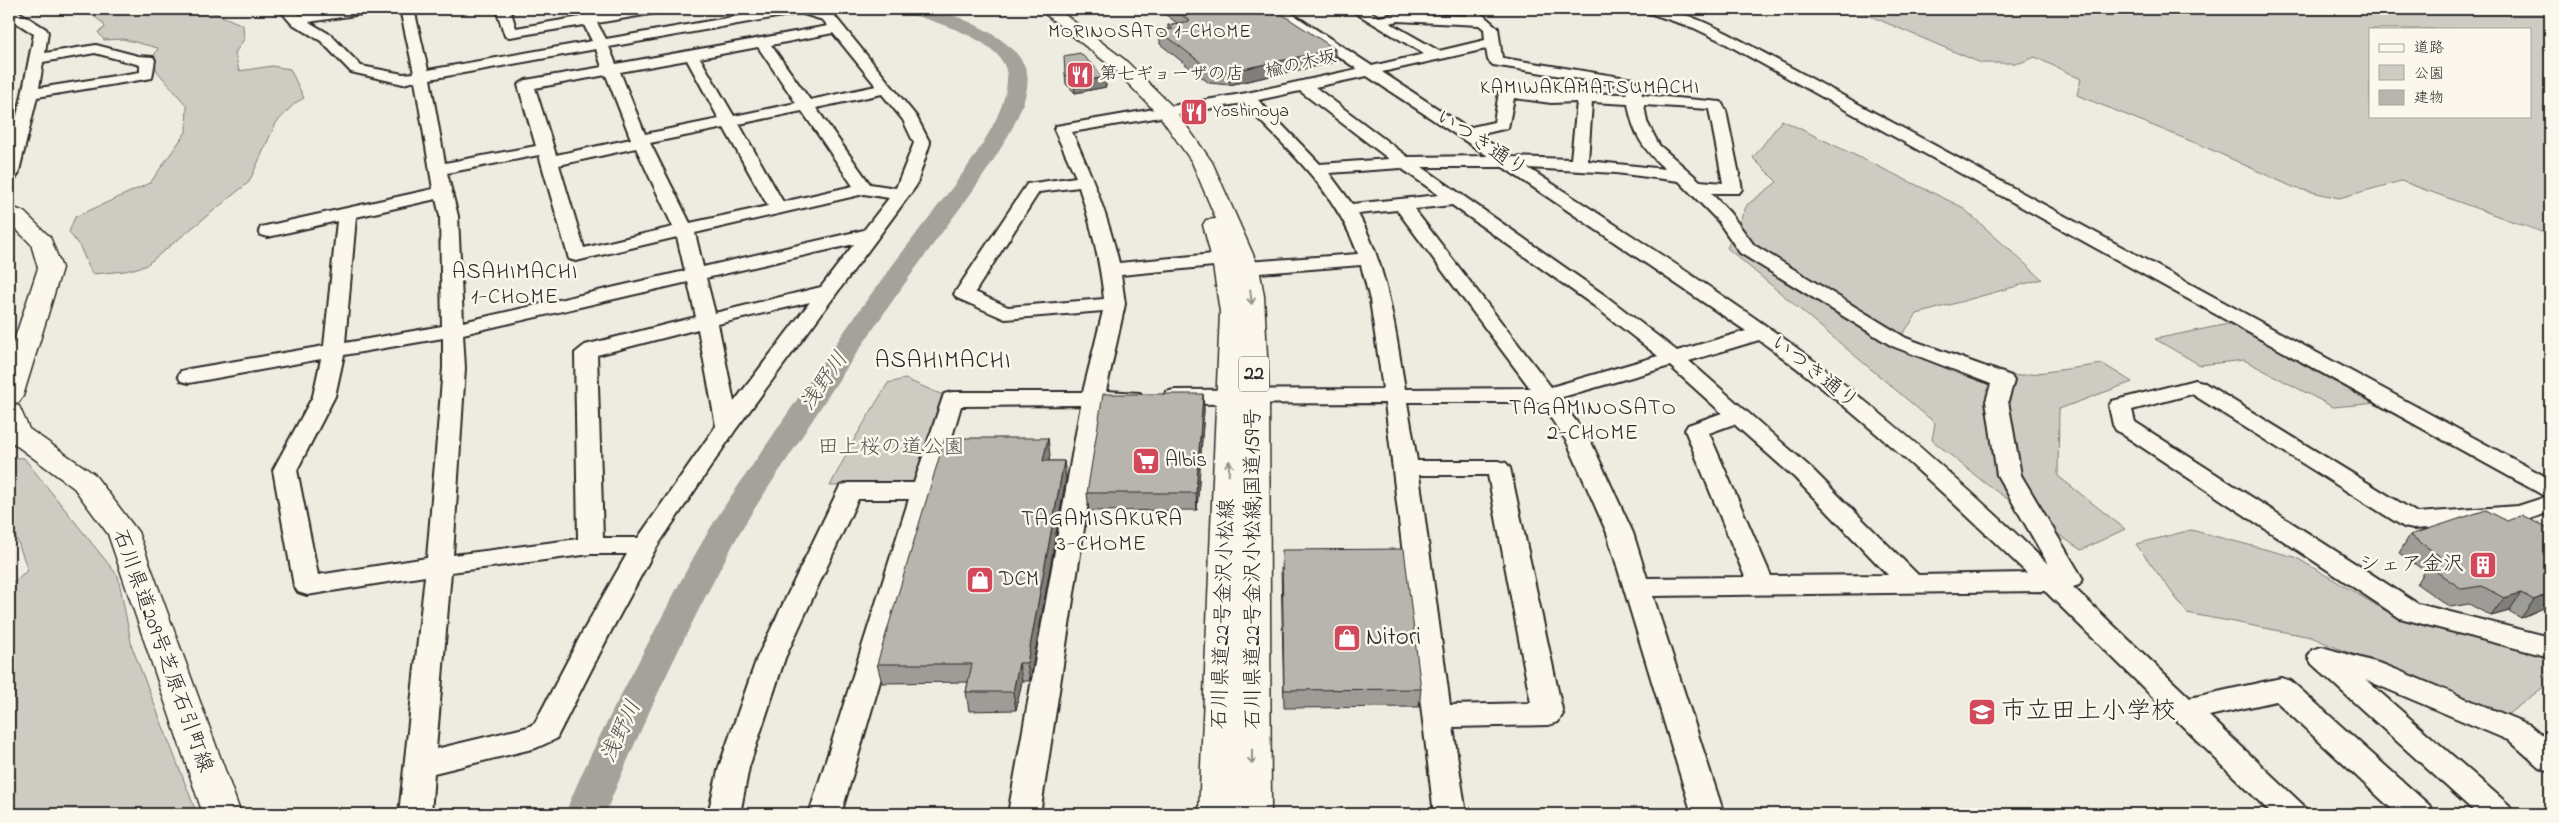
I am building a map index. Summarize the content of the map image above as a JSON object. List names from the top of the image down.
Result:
{
  "streets": {
    "main road": [
      "22",
      "石川県道22号金沢小松線;国道159号",
      "石川県道22号金沢小松線",
      "石川県道209号芝原石引町線"
    ],
    "street": ["楡の木坂", "いつき通り"]
  },
  "crossings": [
    ["楡の木坂", "いつき通り"],
    ["楡の木坂", "22"],
    ["楡の木坂", "石川県道22号金沢小松線"],
    ["22", "石川県道22号金沢小松線"],
    ["石川県道22号金沢小松線;国道159号", "石川県道22号金沢小松線"]
  ],
  "one_way": ["石川県道22号金沢小松線;国道159号", "石川県道22号金沢小松線"],
  "districts": [
    "MORINOSATO 1-CHOME",
    "KAMIWAKAMATSUMACHI",
    "ASAHIMACHI 1-CHOME",
    "ASAHIMACHI",
    "TAGAMINOSATO 2-CHOME",
    "TAGAMISAKURA 3-CHOME"
  ],
  "water": ["浅野川"],
  "parks": ["田上桜の道公園"],
  "places": {
    "restaurant": ["第七ギョーザの店", "Yoshinoya"],
    "supermarket": ["Albis"],
    "building": ["シェア金沢"],
    "shop": ["DCM", "Nitori"],
    "school or university": ["市立田上小学校"]
  },
  "legend": ["道路", "公園", "建物"]
}
